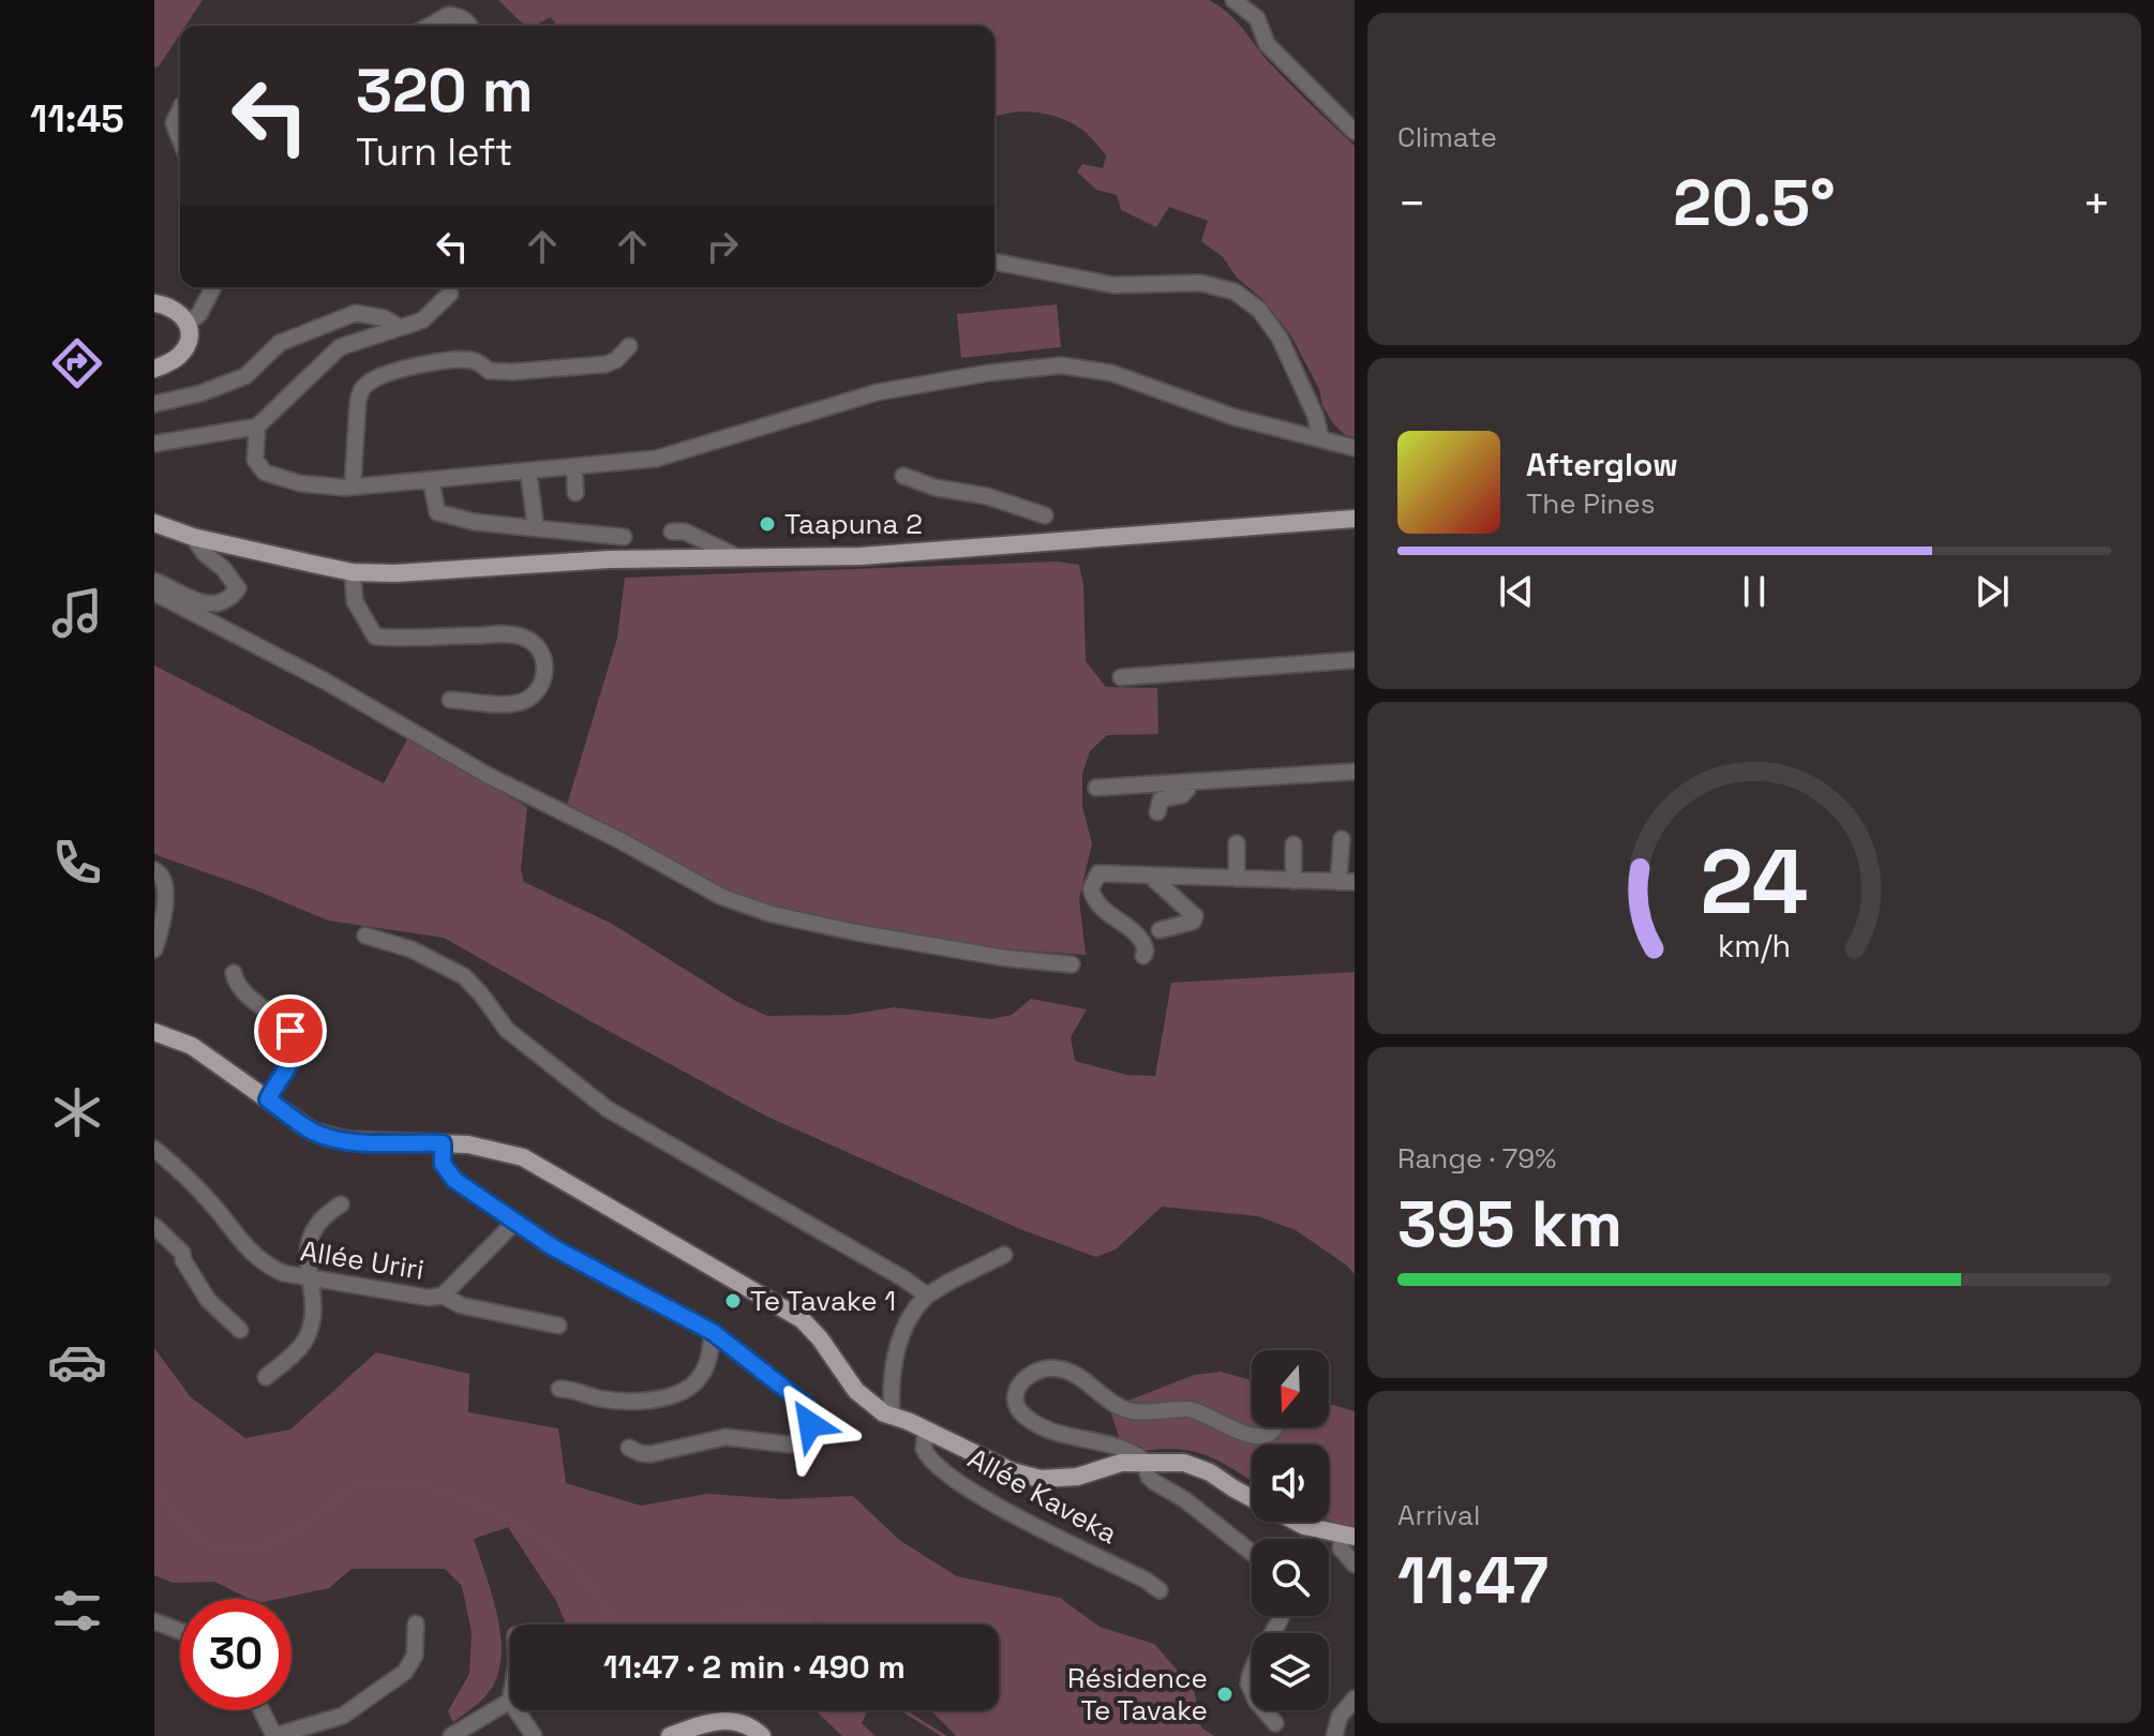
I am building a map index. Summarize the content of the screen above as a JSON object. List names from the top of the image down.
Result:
{
  "streets": {
    "street": ["Allée Uriri", "Allée Kaveka"]
  },
  "places": ["Taapuna 2", "Te Tavake 1", "Résidence Te Tavake"],
  "north": "bottom",
  "page": {
    "tabs": "11:45",
    "tile": [
      "Climate",
      ["Range · 79%", "395 km"],
      ["Arrival", "11:47"]
    ],
    "turn": ["320 m", "Turn left"],
    "heat": ["−", "20.5°", "+"],
    "song": ["Afterglow", "The Pines"],
    "limit": "30",
    "trip": "11:47 · 2 min · 490 m",
    "gauge": ["24", "km/h"]
  }
}
